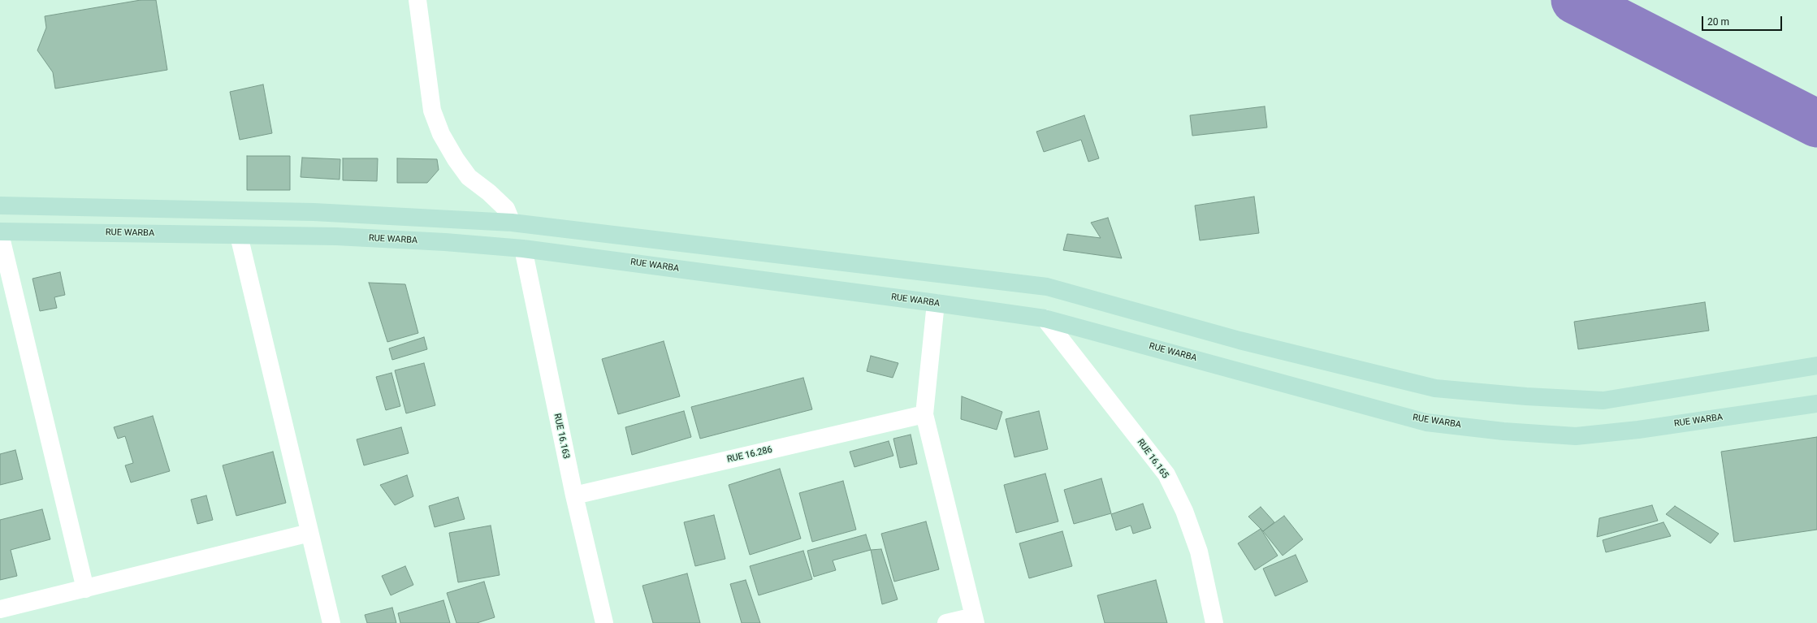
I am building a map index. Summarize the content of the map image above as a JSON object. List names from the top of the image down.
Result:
{
  "streets": {
    "main road": ["RUE WARBA"],
    "street": ["RUE 16.163", "RUE 16.286", "RUE 16.165"]
  },
  "crossings": [
    ["RUE WARBA", "RUE 16.163"],
    ["RUE WARBA", "RUE 16.165"],
    ["RUE 16.163", "RUE 16.286"]
  ],
  "scale_bar": "20 m"
}
